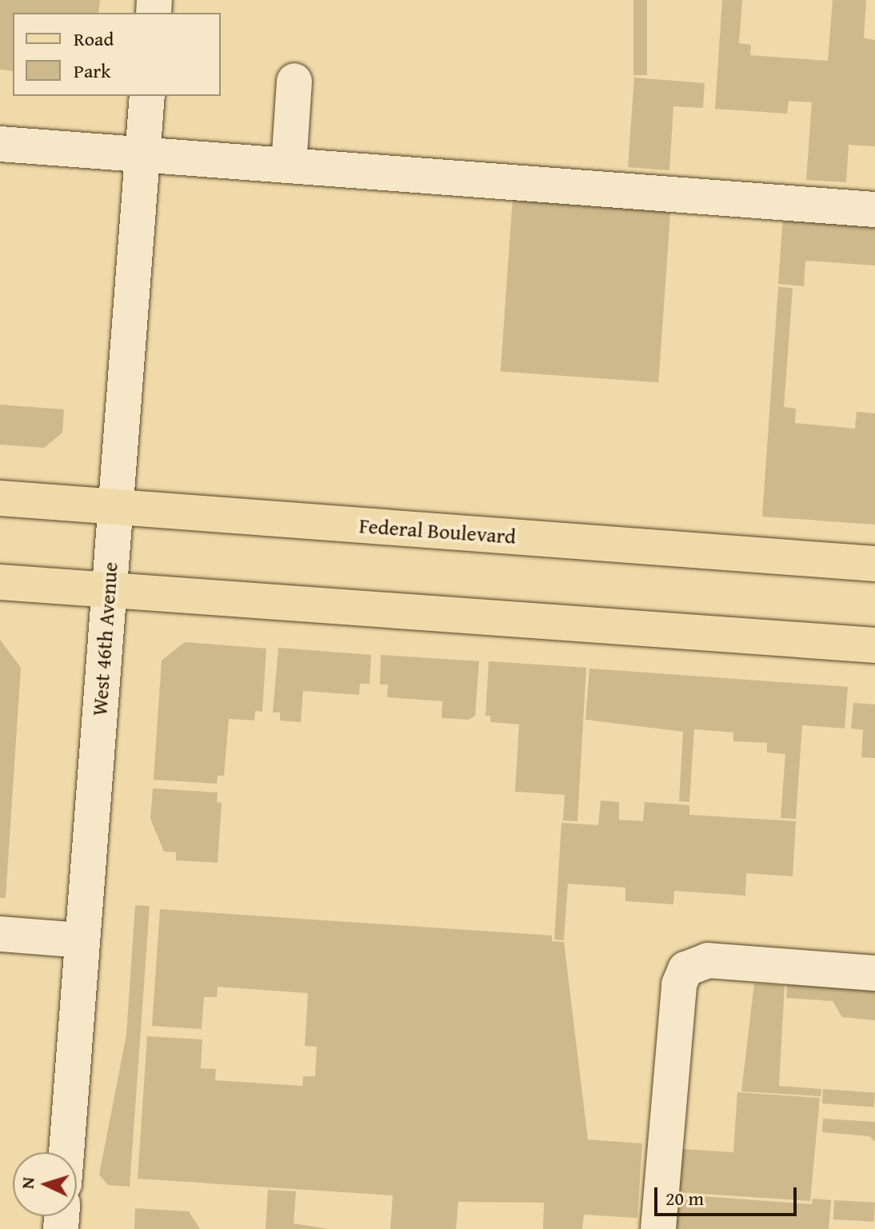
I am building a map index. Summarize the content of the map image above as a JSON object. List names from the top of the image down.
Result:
{
  "streets": {
    "main road": ["Federal Boulevard"],
    "street": ["West 46th Avenue"]
  },
  "crossings": [
    ["Federal Boulevard", "West 46th Avenue"]
  ],
  "legend": ["Road", "Park"],
  "scale_bar": "20 m",
  "north": "left"
}
